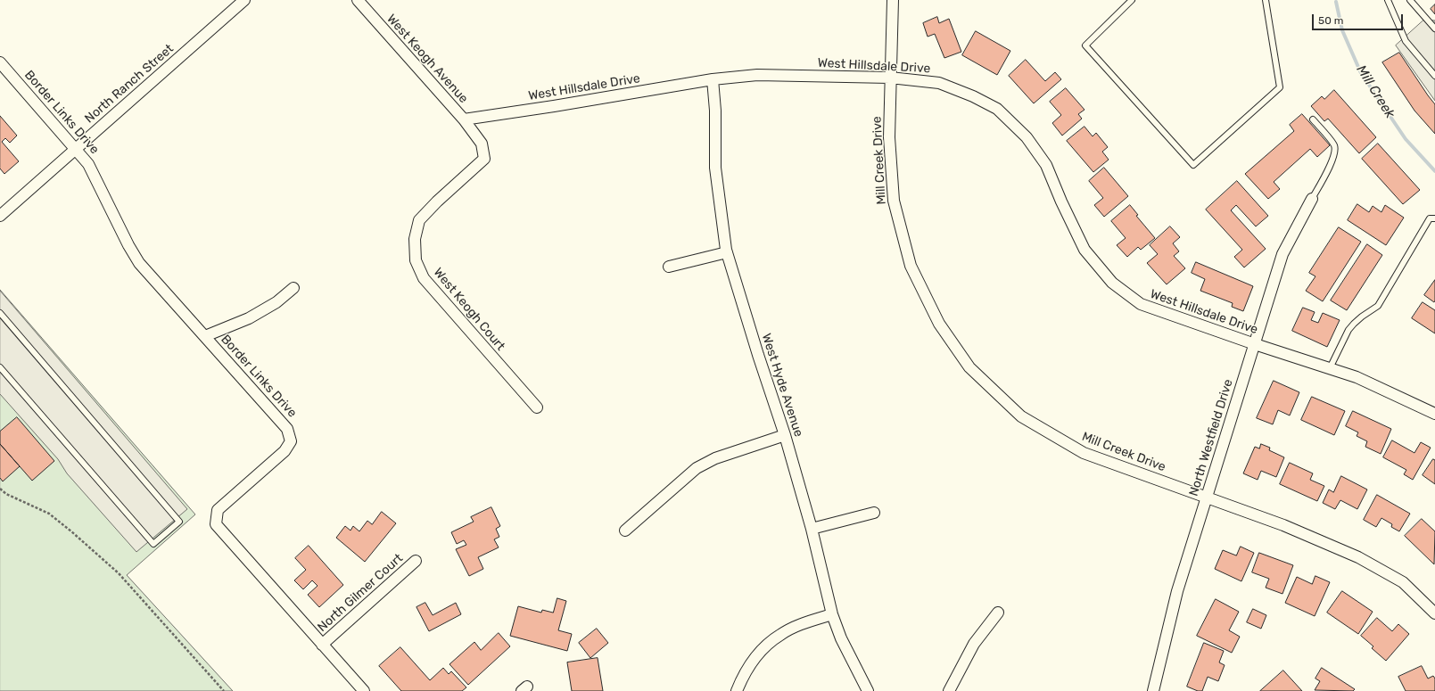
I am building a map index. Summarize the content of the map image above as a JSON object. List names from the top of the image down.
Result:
{
  "streets": {
    "street": [
      "West Keogh Avenue",
      "West Hillsdale Drive",
      "North Ranch Street",
      "Border Links Drive",
      "Mill Creek Drive",
      "West Keogh Court",
      "West Hyde Avenue",
      "North Westfield Drive",
      "North Gilmer Court"
    ]
  },
  "crossings": [
    ["West Keogh Avenue", "West Hillsdale Drive"],
    ["West Keogh Avenue", "West Keogh Court"],
    ["West Hillsdale Drive", "Mill Creek Drive"],
    ["West Hillsdale Drive", "West Keogh Court"],
    ["West Hillsdale Drive", "West Hyde Avenue"],
    ["West Hillsdale Drive", "North Westfield Drive"],
    ["North Ranch Street", "Border Links Drive"],
    ["Border Links Drive", "North Gilmer Court"],
    ["Mill Creek Drive", "North Westfield Drive"]
  ],
  "water": ["Mill Creek"],
  "scale_bar": "50 m"
}
